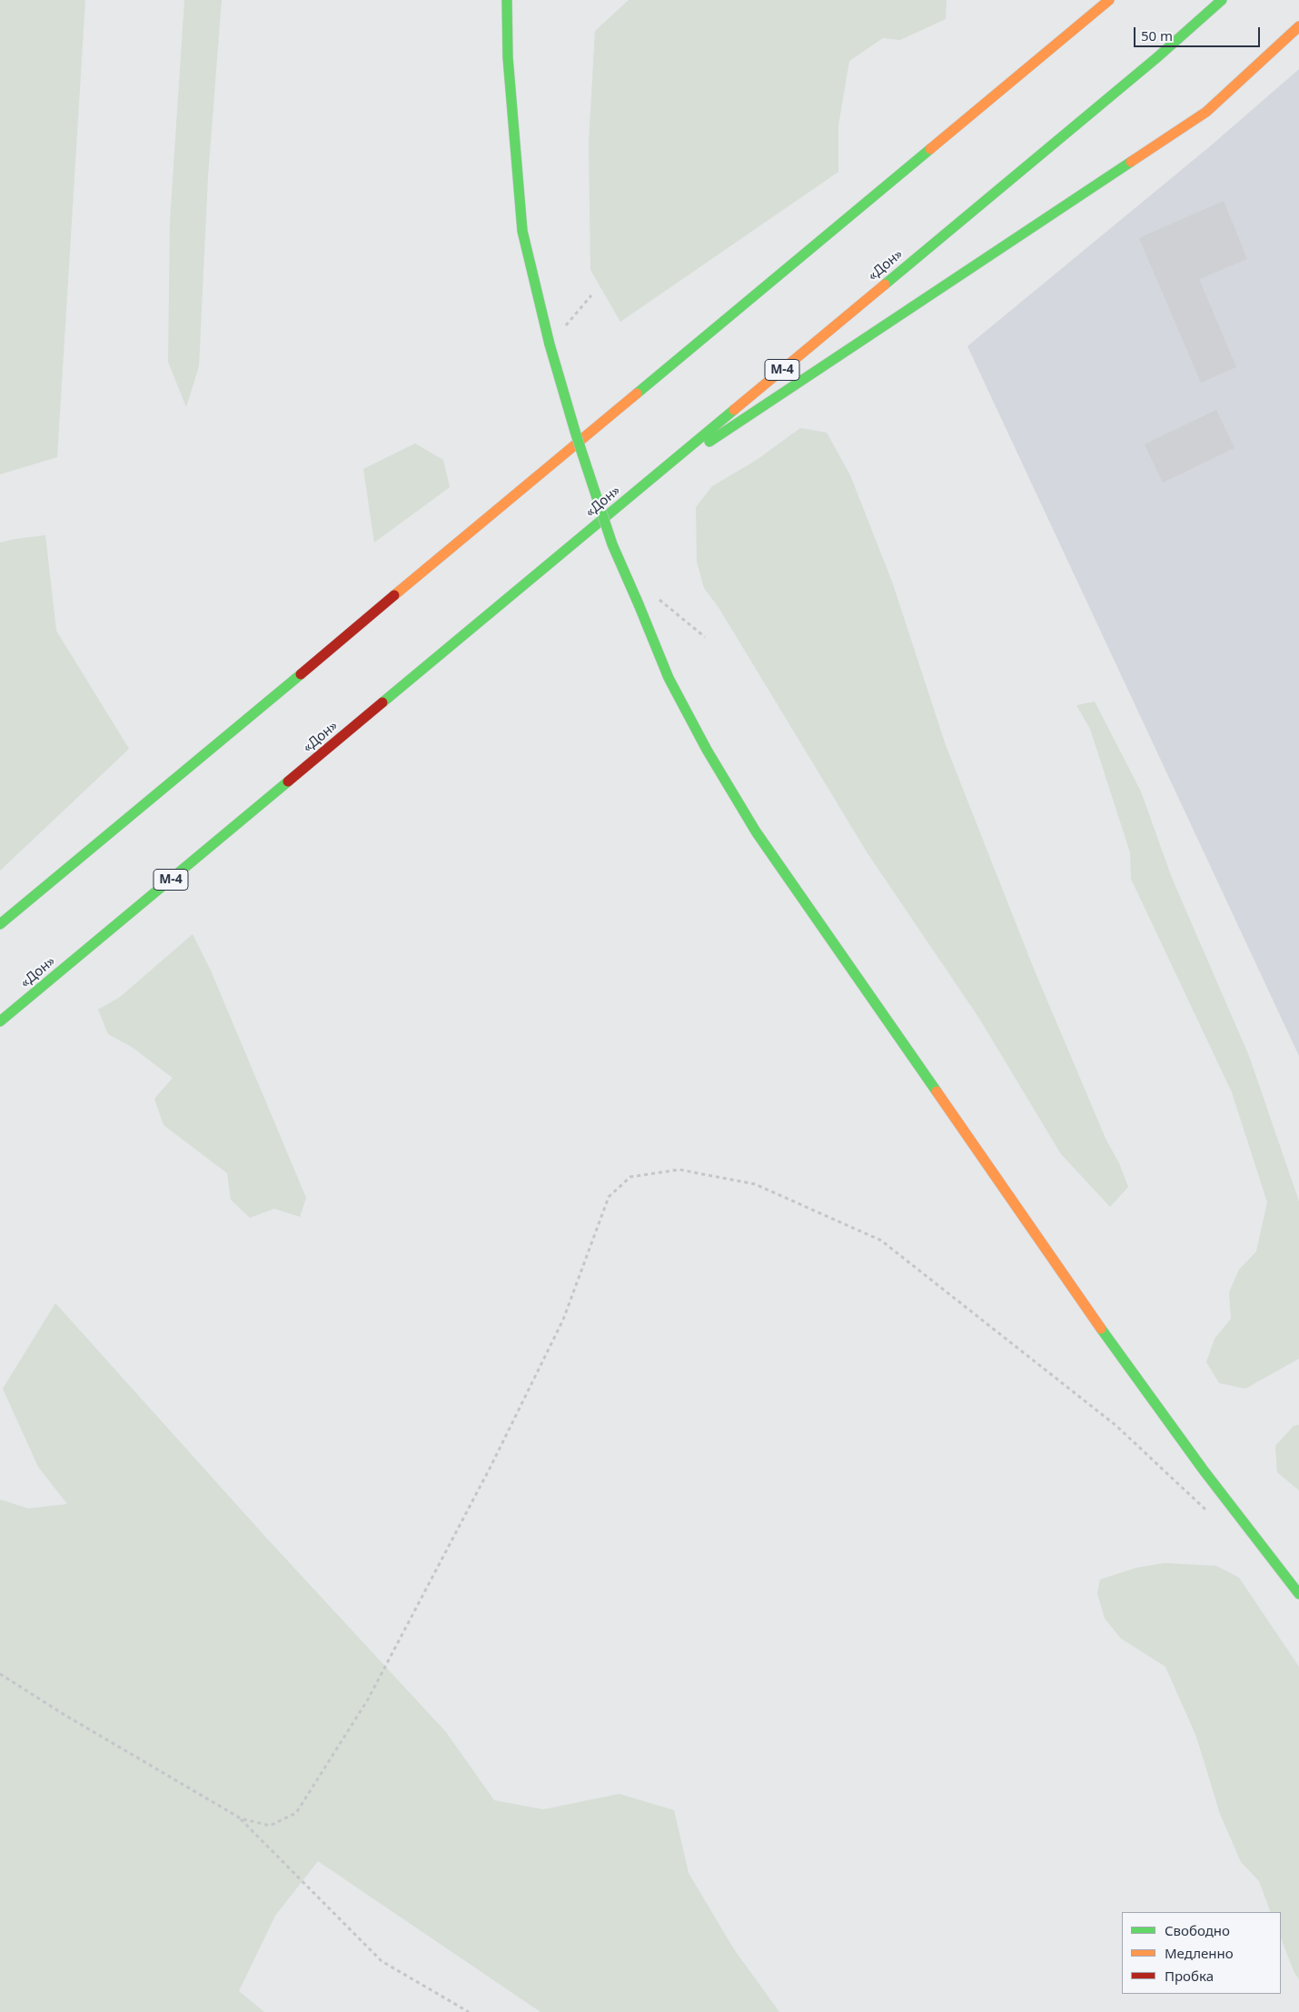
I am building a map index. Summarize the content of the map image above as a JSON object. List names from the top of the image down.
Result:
{
  "streets": {
    "main road": ["«Дон»", "М-4"]
  },
  "legend": ["Свободно", "Медленно", "Пробка"],
  "scale_bar": "50 m"
}
